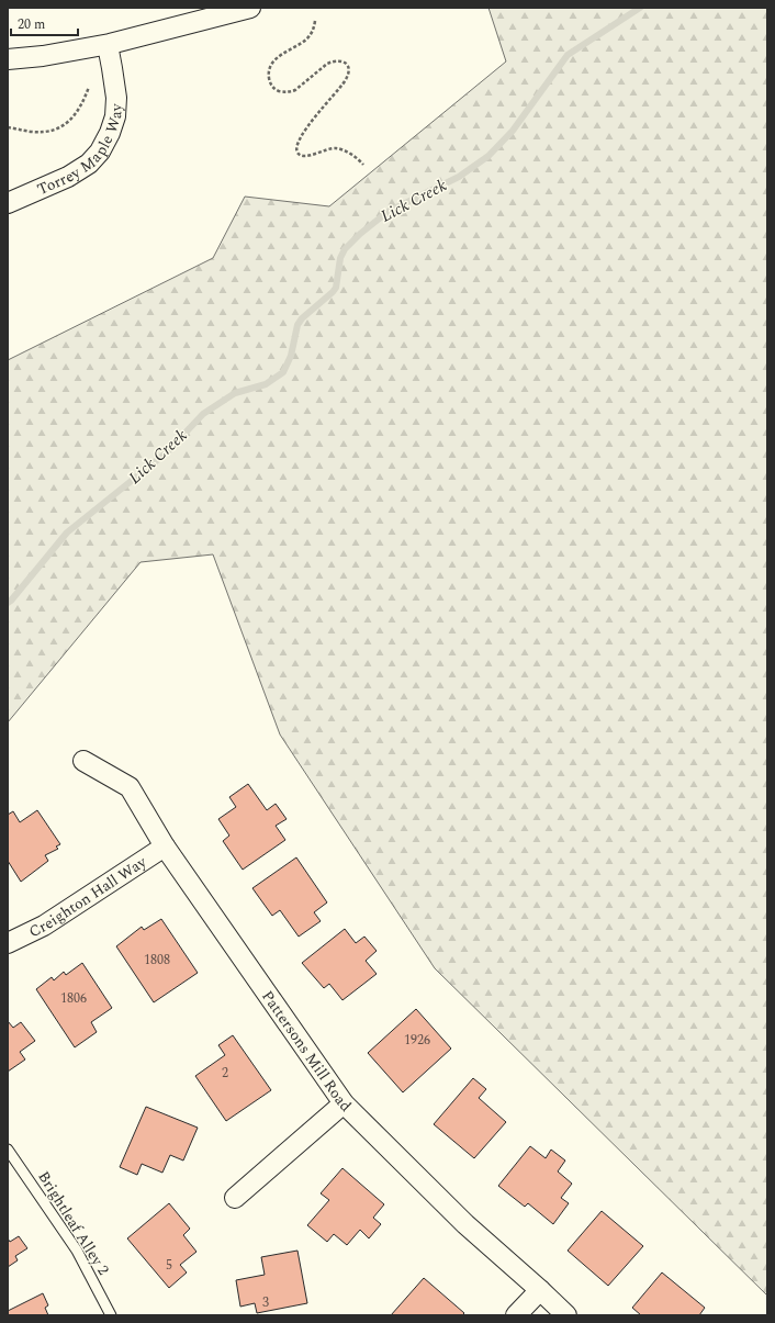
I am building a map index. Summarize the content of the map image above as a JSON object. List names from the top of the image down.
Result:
{
  "streets": {
    "street": ["Torrey Maple Way", "Creighton Hall Way", "Pattersons Mill Road"],
    "lane": ["Brightleaf Alley 2"]
  },
  "crossings": [
    ["Creighton Hall Way", "Pattersons Mill Road"]
  ],
  "water": ["Lick Creek"],
  "house_numbers": [
    "1808",
    "1806",
    "1926",
    "2",
    "5",
    "3"
  ],
  "scale_bar": "20 m"
}
